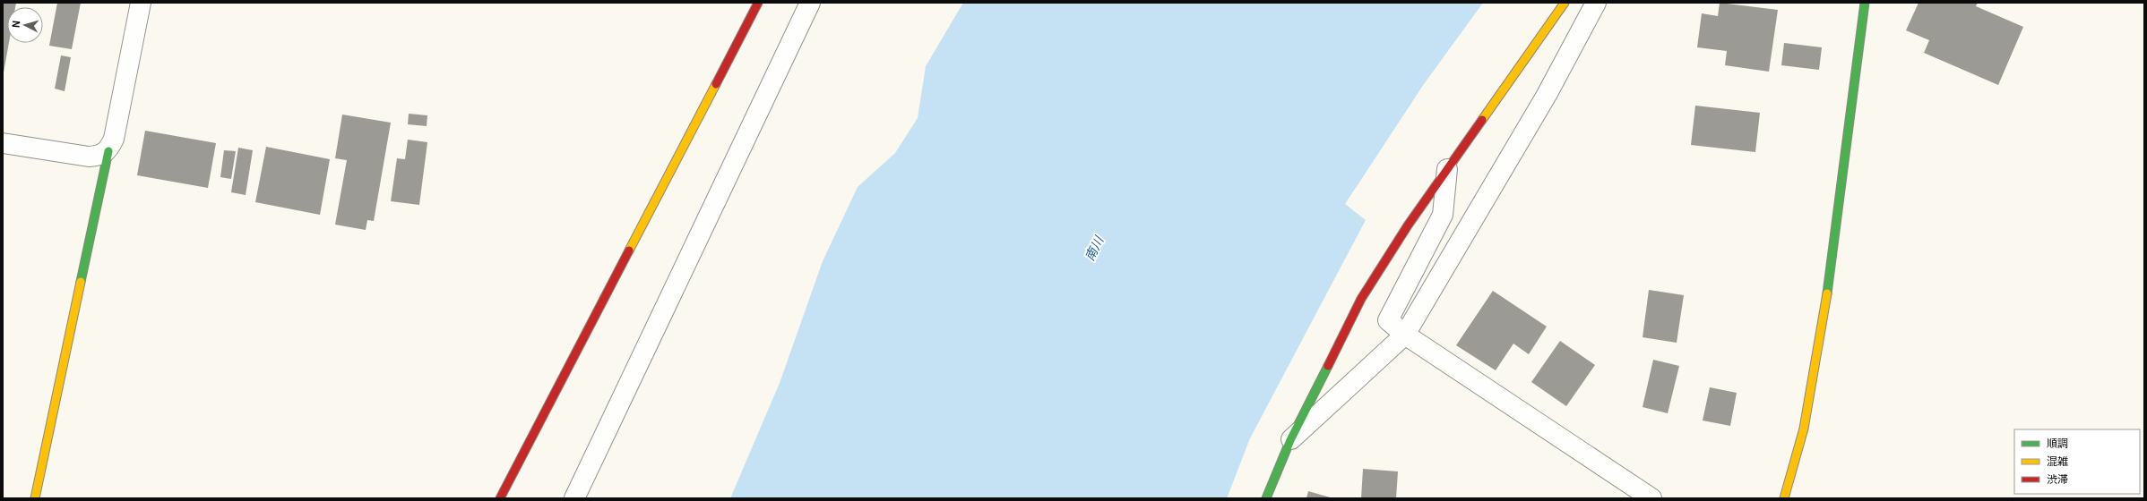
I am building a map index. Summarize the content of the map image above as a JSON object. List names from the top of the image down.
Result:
{
  "water": ["南川"],
  "legend": ["順調", "混雑", "渋滞"],
  "north": "left"
}
